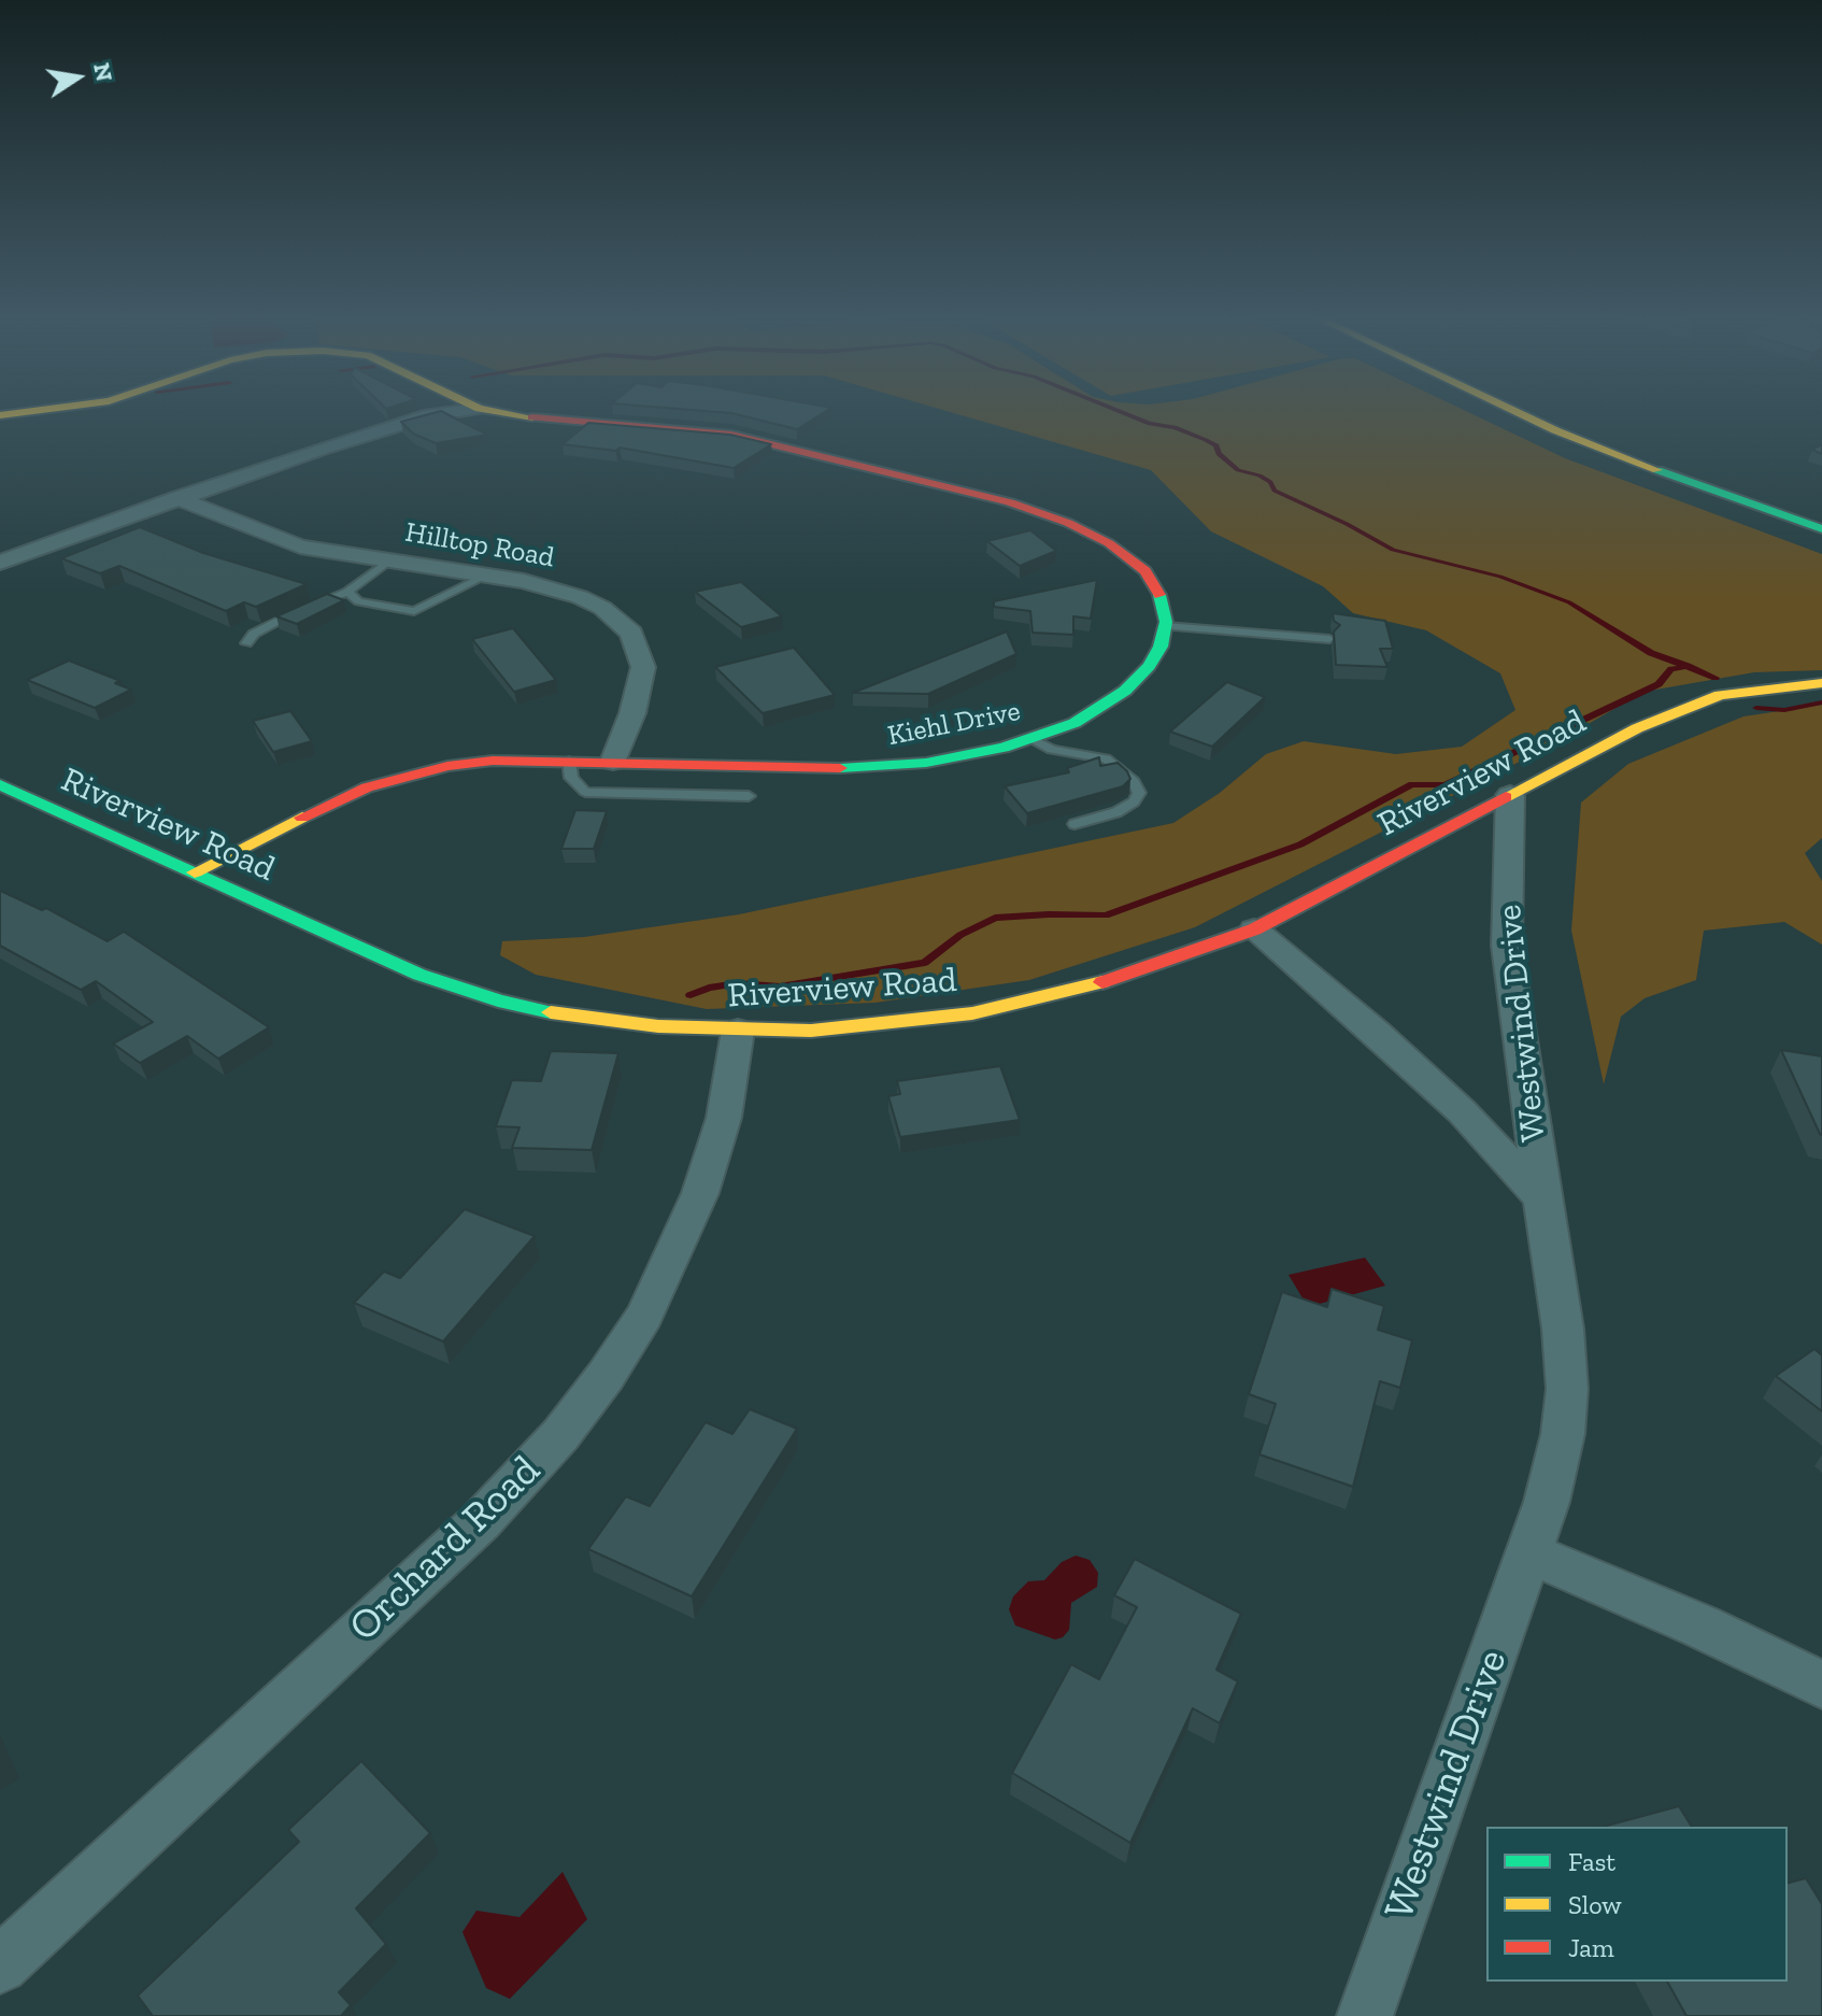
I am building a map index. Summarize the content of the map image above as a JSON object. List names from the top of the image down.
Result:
{
  "streets": {
    "street": [
      "Hilltop Road",
      "Kiehl Drive",
      "Riverview Road",
      "Westwind Drive",
      "Orchard Road"
    ]
  },
  "crossings": [
    ["Hilltop Road", "Kiehl Drive"],
    ["Kiehl Drive", "Riverview Road"],
    ["Riverview Road", "Westwind Drive"],
    ["Riverview Road", "Orchard Road"]
  ],
  "legend": ["Fast", "Slow", "Jam"],
  "north": "right"
}
